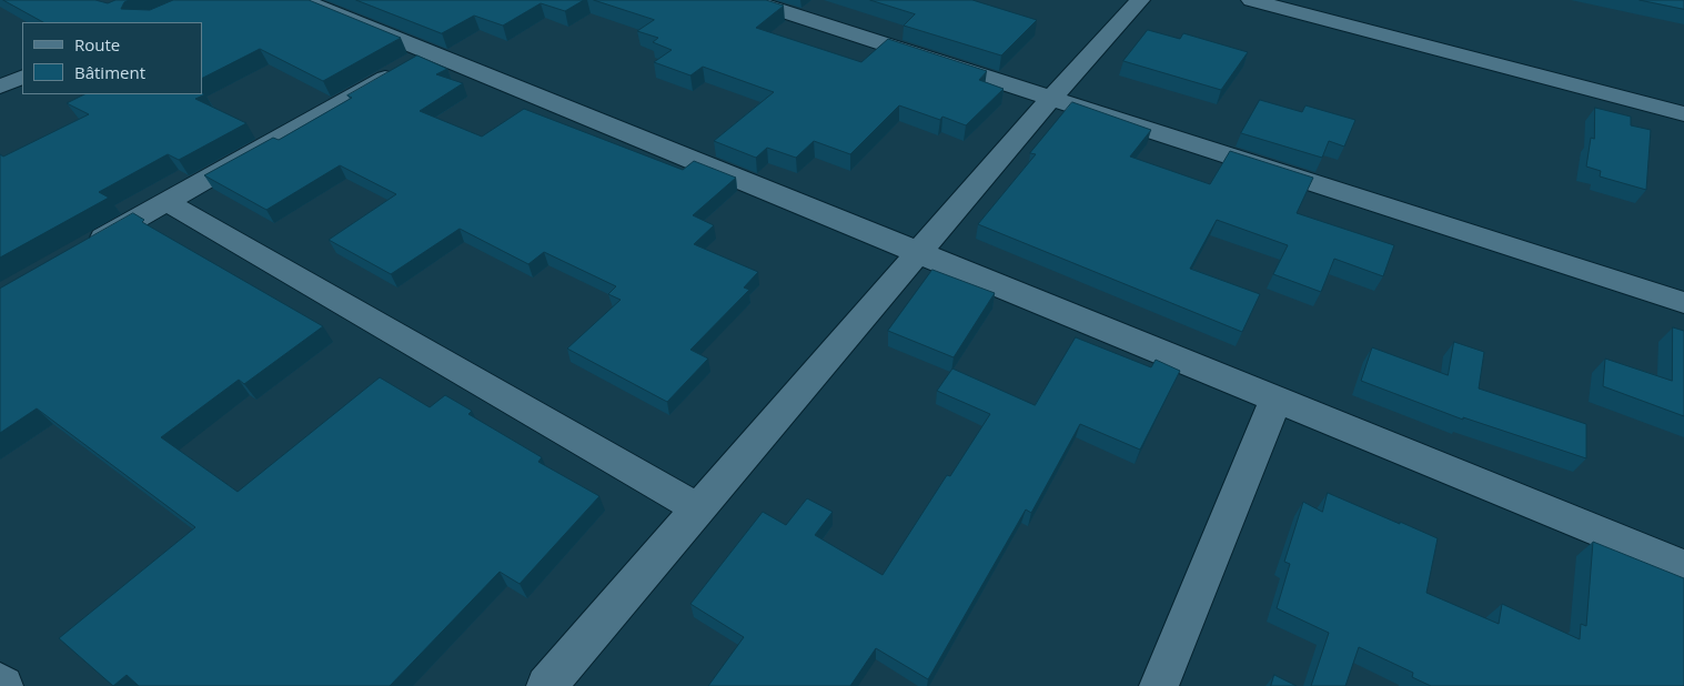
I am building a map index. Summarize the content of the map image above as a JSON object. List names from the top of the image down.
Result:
{
  "legend": ["Route", "Bâtiment"]
}
